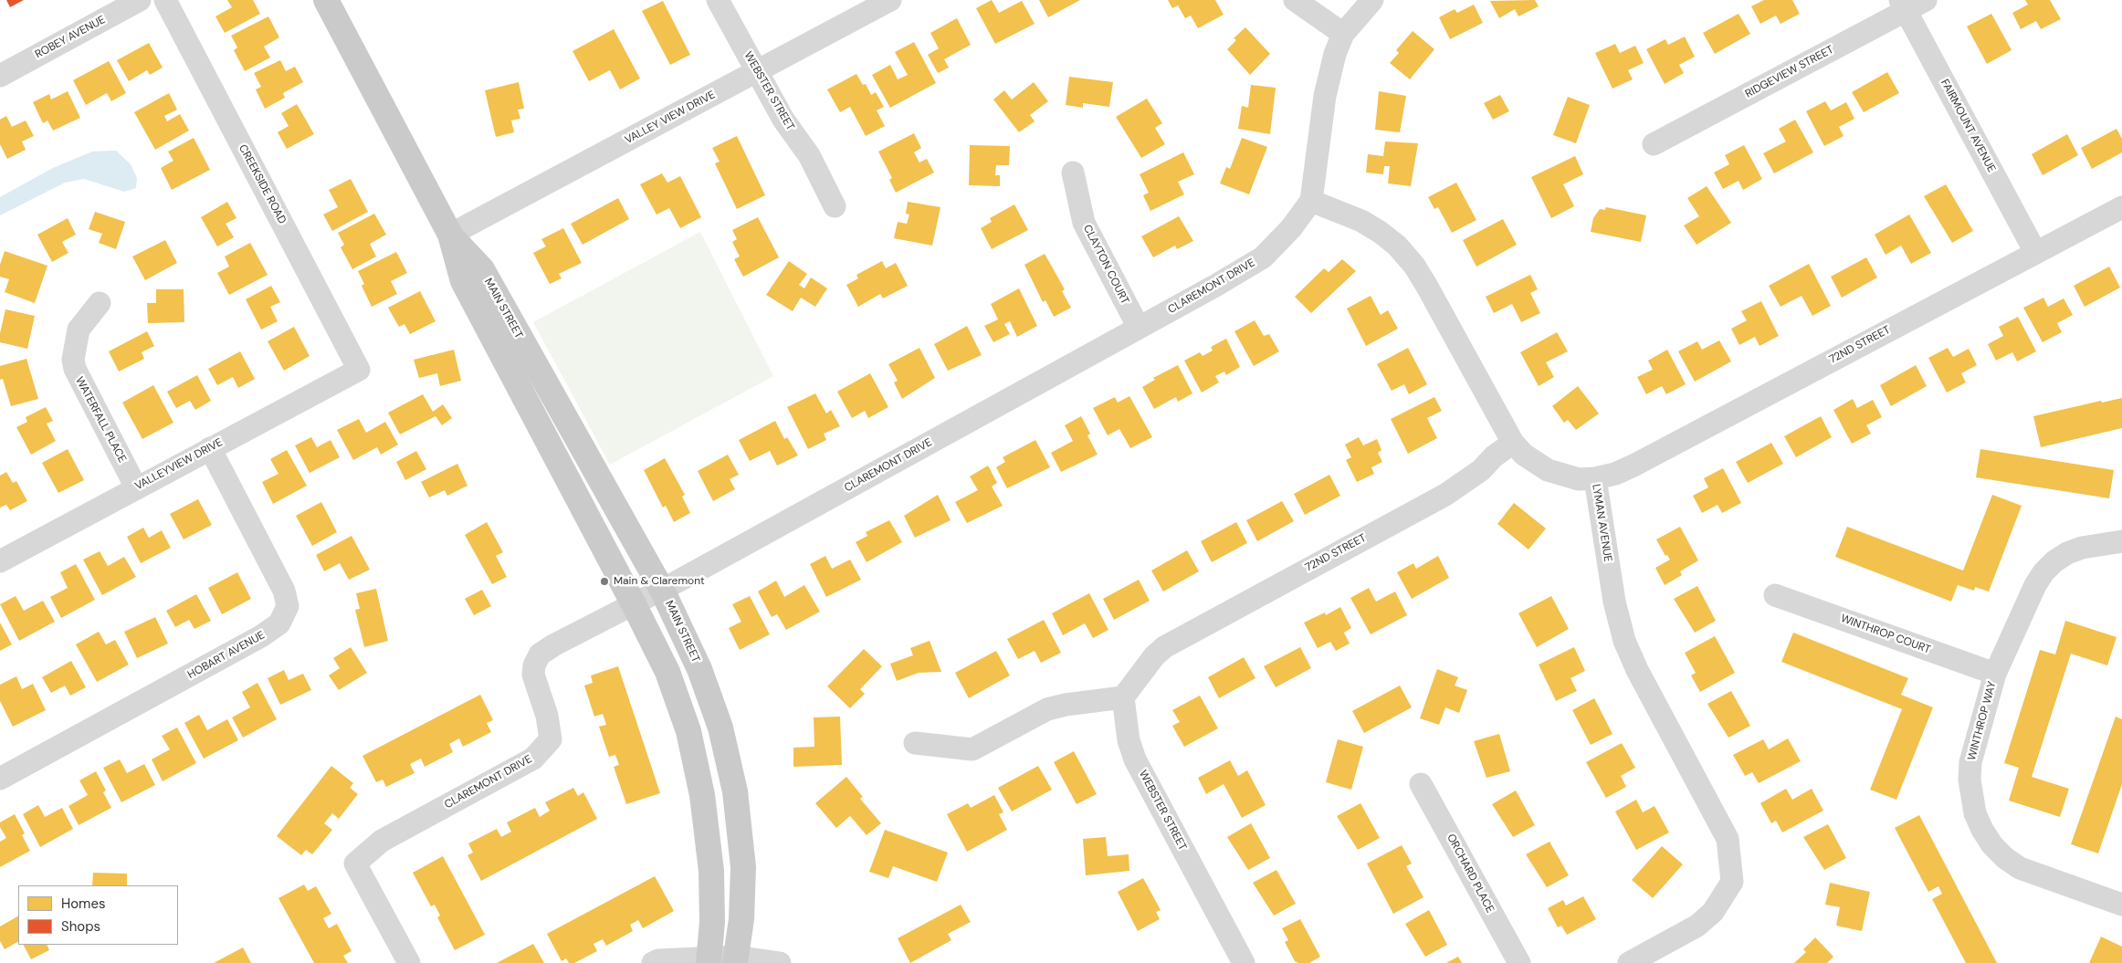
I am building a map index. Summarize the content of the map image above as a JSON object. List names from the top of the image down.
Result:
{
  "streets": {
    "main road": ["MAIN STREET"],
    "street": [
      "ROBEY AVENUE",
      "RIDGEVIEW STREET",
      "WEBSTER STREET",
      "VALLEY VIEW DRIVE",
      "FAIRMOUNT AVENUE",
      "CREEKSIDE ROAD",
      "CLAYTON COURT",
      "CLAREMONT DRIVE",
      "72ND STREET",
      "WATERFALL PLACE",
      "VALLEYVIEW DRIVE",
      "LYMAN AVENUE",
      "WINTHROP COURT",
      "HOBART AVENUE",
      "WINTHROP WAY",
      "ORCHARD PLACE"
    ]
  },
  "crossings": [
    ["RIDGEVIEW STREET", "FAIRMOUNT AVENUE"],
    ["WEBSTER STREET", "VALLEY VIEW DRIVE"],
    ["WEBSTER STREET", "72ND STREET"],
    ["VALLEY VIEW DRIVE", "MAIN STREET"],
    ["FAIRMOUNT AVENUE", "72ND STREET"],
    ["CREEKSIDE ROAD", "VALLEYVIEW DRIVE"],
    ["CLAYTON COURT", "CLAREMONT DRIVE"],
    ["CLAREMONT DRIVE", "MAIN STREET"],
    ["CLAREMONT DRIVE", "LYMAN AVENUE"],
    ["72ND STREET", "LYMAN AVENUE"],
    ["WATERFALL PLACE", "VALLEYVIEW DRIVE"],
    ["VALLEYVIEW DRIVE", "HOBART AVENUE"],
    ["WINTHROP COURT", "WINTHROP WAY"]
  ],
  "places": ["Main & Claremont"],
  "legend": ["Homes", "Shops"]
}
